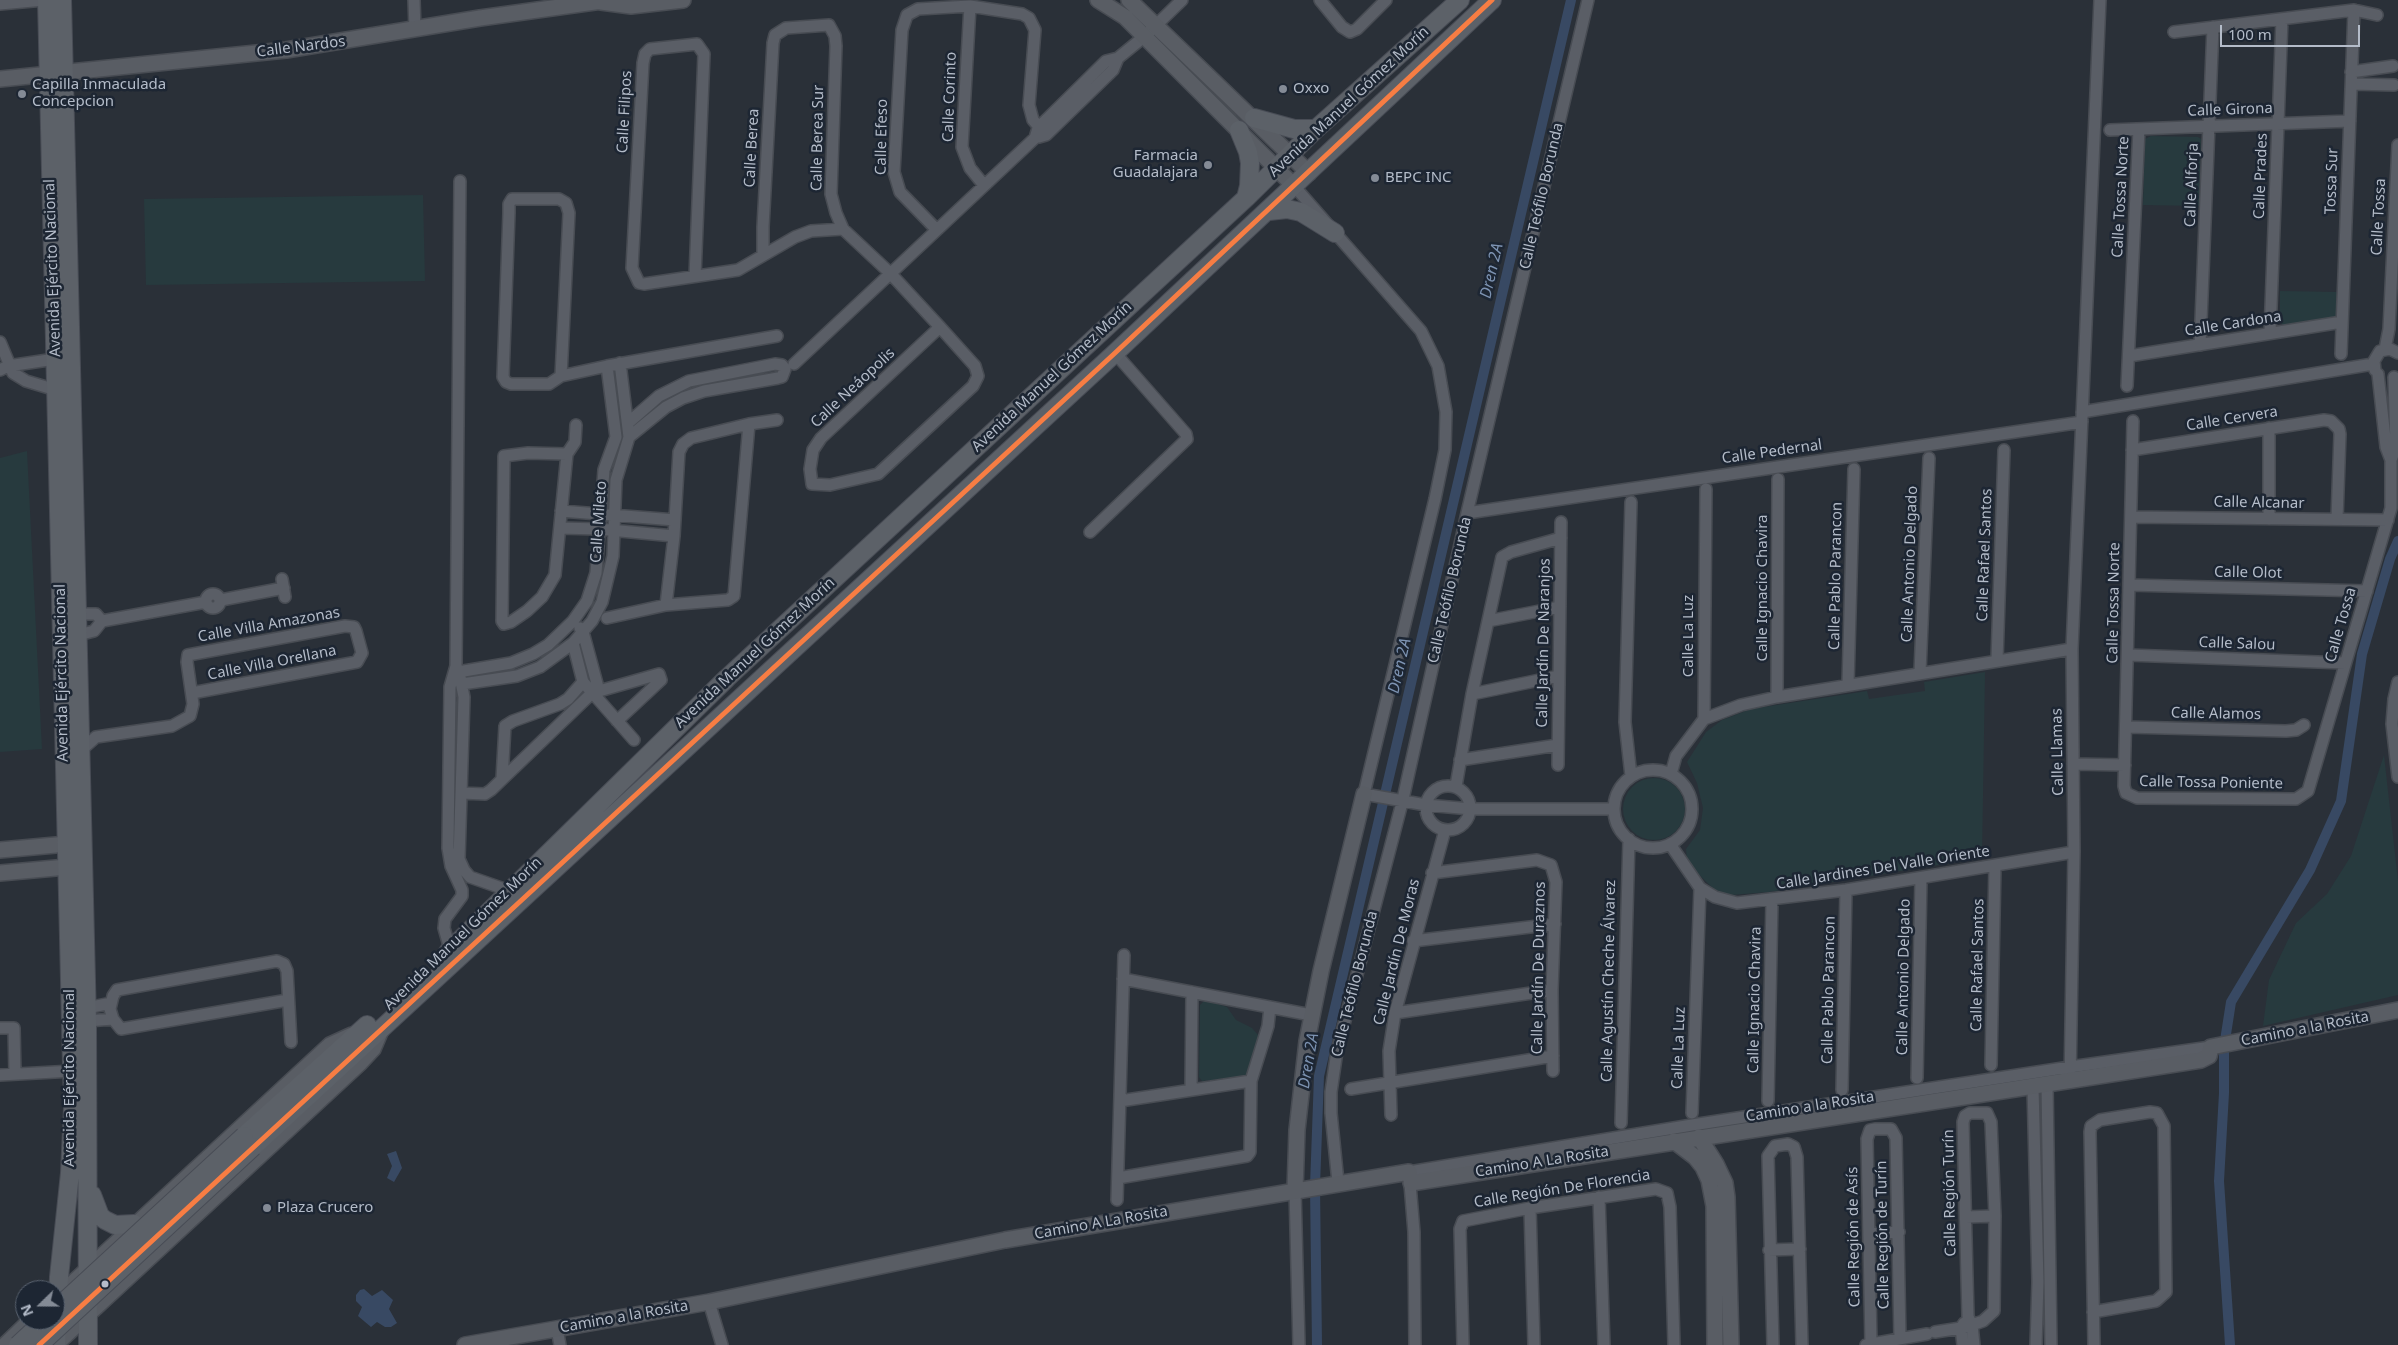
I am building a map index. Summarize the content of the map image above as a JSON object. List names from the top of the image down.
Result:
{
  "streets": {
    "main road": ["Avenida Manuel Gómez Morín", "Avenida Ejército Nacional"],
    "street": [
      "Calle Nardos",
      "Calle Corinto",
      "Calle Girona",
      "Calle Filipos",
      "Calle Efeso",
      "Calle Berea Sur",
      "Calle Berea",
      "Calle Prades",
      "Tossa Sur",
      "Calle Alforja",
      "Calle Teófilo Borunda",
      "Calle Tossa Norte",
      "Calle Tossa",
      "Calle Cardona",
      "Calle Neáopolis",
      "Calle Cervera",
      "Calle Pedernal",
      "Calle Alcanar",
      "Calle Mileto",
      "Calle Rafael Santos",
      "Calle Antonio Delgado",
      "Calle Olot",
      "Calle Pablo Parancon",
      "Calle Ignacio Chavira",
      "Calle Villa Amazonas",
      "Calle La Luz",
      "Calle Jardín De Naranjos",
      "Calle Salou",
      "Calle Villa Orellana",
      "Calle Alamos",
      "Calle Llamas",
      "Calle Tossa Poniente",
      "Calle Jardines Del Valle Oriente",
      "Calle Jardín De Moras",
      "Calle Jardín De Duraznos",
      "Calle Agustín Cheche Álvarez",
      "Camino a la Rosita",
      "Camino A La Rosita",
      "Calle Región De Florencia",
      "Calle Región Turín",
      "Calle Región de Turín",
      "Calle Región de Asís"
    ]
  },
  "crossings": [
    ["Calle Nardos", "Avenida Ejército Nacional"],
    ["Calle Corinto", "Calle Efeso"],
    ["Calle Girona", "Calle Prades"],
    ["Calle Girona", "Tossa Sur"],
    ["Calle Girona", "Calle Alforja"],
    ["Calle Girona", "Calle Tossa Norte"],
    ["Calle Berea Sur", "Calle Berea"],
    ["Calle Prades", "Calle Cardona"],
    ["Tossa Sur", "Calle Cardona"],
    ["Calle Alforja", "Calle Cardona"],
    ["Calle Teófilo Borunda", "Calle Pedernal"],
    ["Calle Teófilo Borunda", "Camino A La Rosita"],
    ["Calle Tossa Norte", "Calle Cardona"],
    ["Calle Tossa Norte", "Calle Cervera"],
    ["Calle Tossa Norte", "Calle Alcanar"],
    ["Calle Tossa Norte", "Calle Olot"],
    ["Calle Tossa Norte", "Calle Salou"],
    ["Calle Tossa Norte", "Calle Alamos"],
    ["Calle Tossa Norte", "Calle Tossa Poniente"],
    ["Calle Tossa", "Calle Pedernal"],
    ["Calle Tossa", "Calle Alcanar"],
    ["Calle Tossa", "Calle Olot"],
    ["Calle Tossa", "Calle Salou"],
    ["Calle Tossa", "Calle Tossa Poniente"],
    ["Avenida Ejército Nacional", "Calle Villa Orellana"],
    ["Calle Cervera", "Calle Alcanar"],
    ["Calle Pedernal", "Calle Llamas"],
    ["Calle Rafael Santos", "Calle Jardines Del Valle Oriente"],
    ["Calle Antonio Delgado", "Calle Jardines Del Valle Oriente"],
    ["Calle Pablo Parancon", "Calle Jardines Del Valle Oriente"],
    ["Calle Ignacio Chavira", "Calle Jardines Del Valle Oriente"],
    ["Calle Villa Amazonas", "Calle Villa Orellana"],
    ["Calle La Luz", "Calle Jardines Del Valle Oriente"],
    ["Calle Llamas", "Calle Tossa Poniente"],
    ["Calle Llamas", "Calle Jardines Del Valle Oriente"],
    ["Calle Llamas", "Camino a la Rosita"],
    ["Calle Jardín De Moras", "Calle Jardín De Duraznos"],
    ["Camino a la Rosita", "Camino A La Rosita"],
    ["Calle Región Turín", "Calle Región de Asís"],
    ["Calle Región de Turín", "Calle Región de Asís"]
  ],
  "water": ["Dren 2A"],
  "places": [
    "Oxxo",
    "Capilla Inmaculada Concepcion",
    "Farmacia Guadalajara",
    "BEPC INC",
    "Plaza Crucero"
  ],
  "scale_bar": "100 m",
  "north": "left"
}
